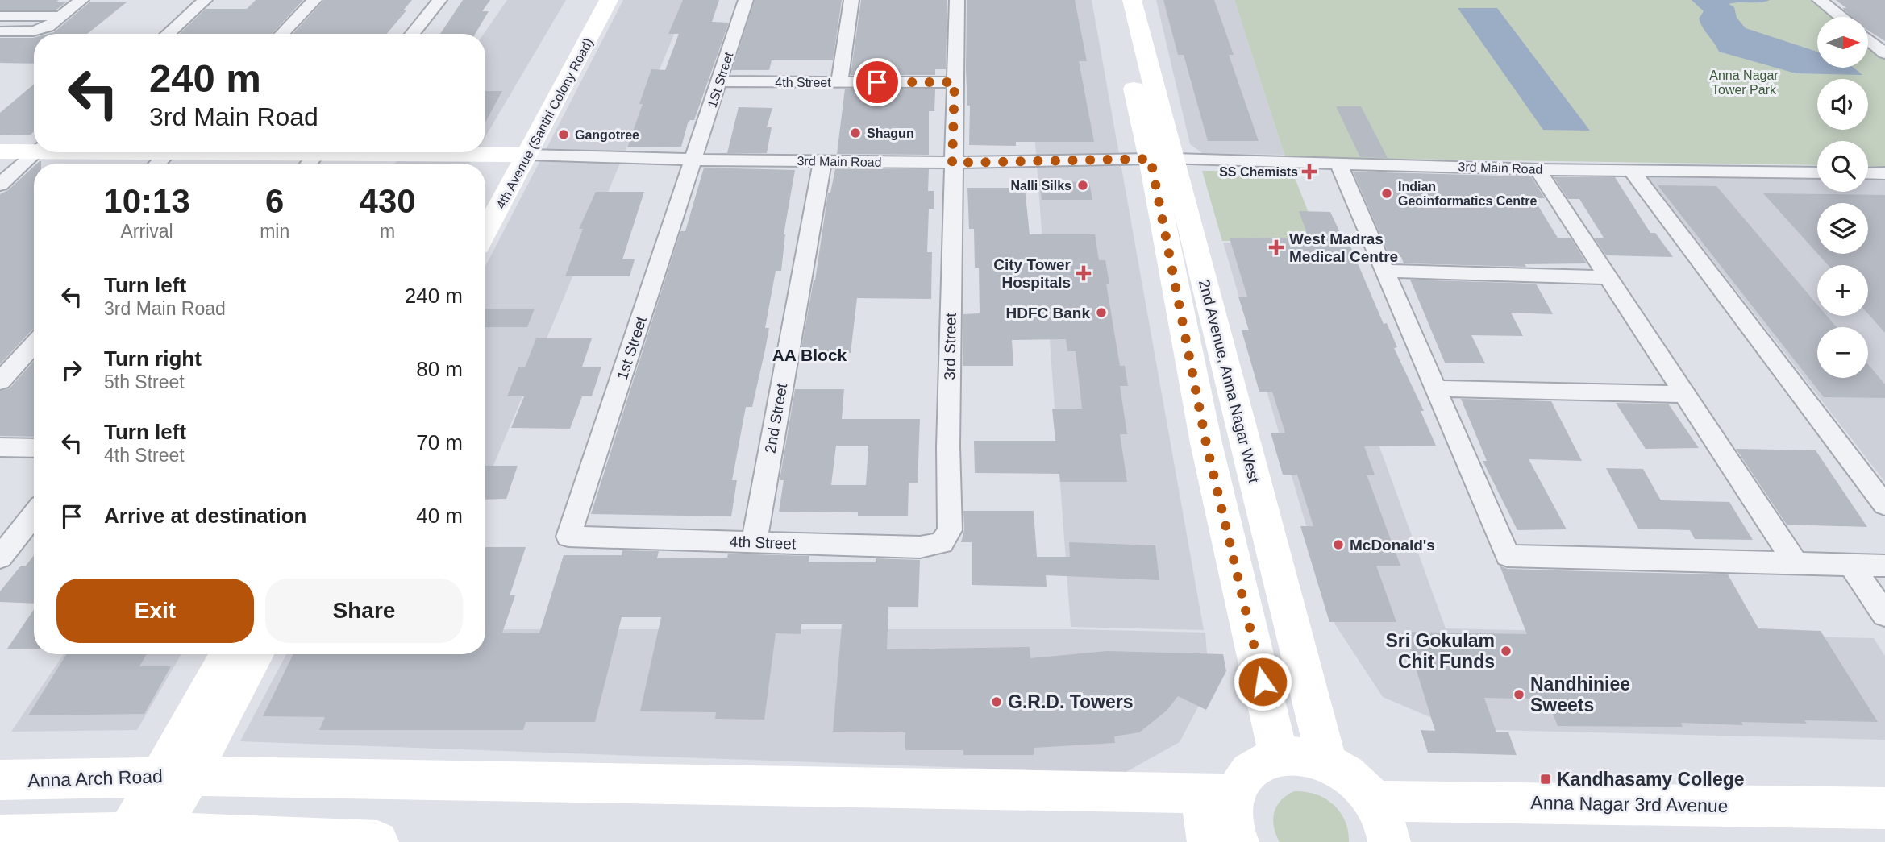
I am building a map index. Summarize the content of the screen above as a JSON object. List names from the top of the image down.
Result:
{
  "streets": {
    "main road": [
      "4th Avenue (Santhi Colony Road)",
      "2nd Avenue, Anna Nagar West",
      "Anna Arch Road",
      "Anna Nagar 3rd Avenue"
    ],
    "street": [
      "1St Street",
      "4th Street",
      "3rd Main Road",
      "3rd Street",
      "1st Street",
      "2nd Street"
    ]
  },
  "crossings": [
    ["1St Street", "4th Street"],
    ["1St Street", "3rd Main Road"],
    ["1St Street", "1st Street"],
    ["4th Street", "3rd Street"],
    ["4th Street", "1st Street"],
    ["4th Street", "2nd Street"],
    ["4th Avenue (Santhi Colony Road)", "3rd Main Road"],
    ["3rd Main Road", "3rd Street"],
    ["3rd Main Road", "1st Street"],
    ["3rd Main Road", "2nd Avenue, Anna Nagar West"],
    ["3rd Main Road", "2nd Street"]
  ],
  "districts": ["AA Block"],
  "parks": ["Anna Nagar Tower Park"],
  "places": {
    "other": [
      "Shagun",
      "Gangotree",
      "Nalli Silks",
      "Indian Geoinformatics Centre",
      "HDFC Bank",
      "McDonald's",
      "Sri Gokulam Chit Funds",
      "Nandhiniee Sweets",
      "G.R.D. Towers"
    ],
    "health": ["SS Chemists", "West Madras Medical Centre", "City Tower Hospitals"],
    "transit": ["Kandhasamy College"]
  },
  "north": "right",
  "page": {
    "map_buttons": ["+", "−"],
    "turn": ["240 m", "3rd Main Road"],
    "eta": [
      "10:13",
      "Arrival",
      "6",
      "min",
      "430",
      "m"
    ],
    "list": [
      {
        "name": "Turn left",
        "note": "3rd Main Road",
        "value": "240 m"
      },
      {
        "name": "Turn right",
        "note": "5th Street",
        "value": "80 m"
      },
      {
        "name": "Turn left",
        "note": "4th Street",
        "value": "70 m"
      },
      {
        "name": "Arrive at destination",
        "value": "40 m"
      }
    ],
    "buttons": ["Exit", "Share"]
  }
}
